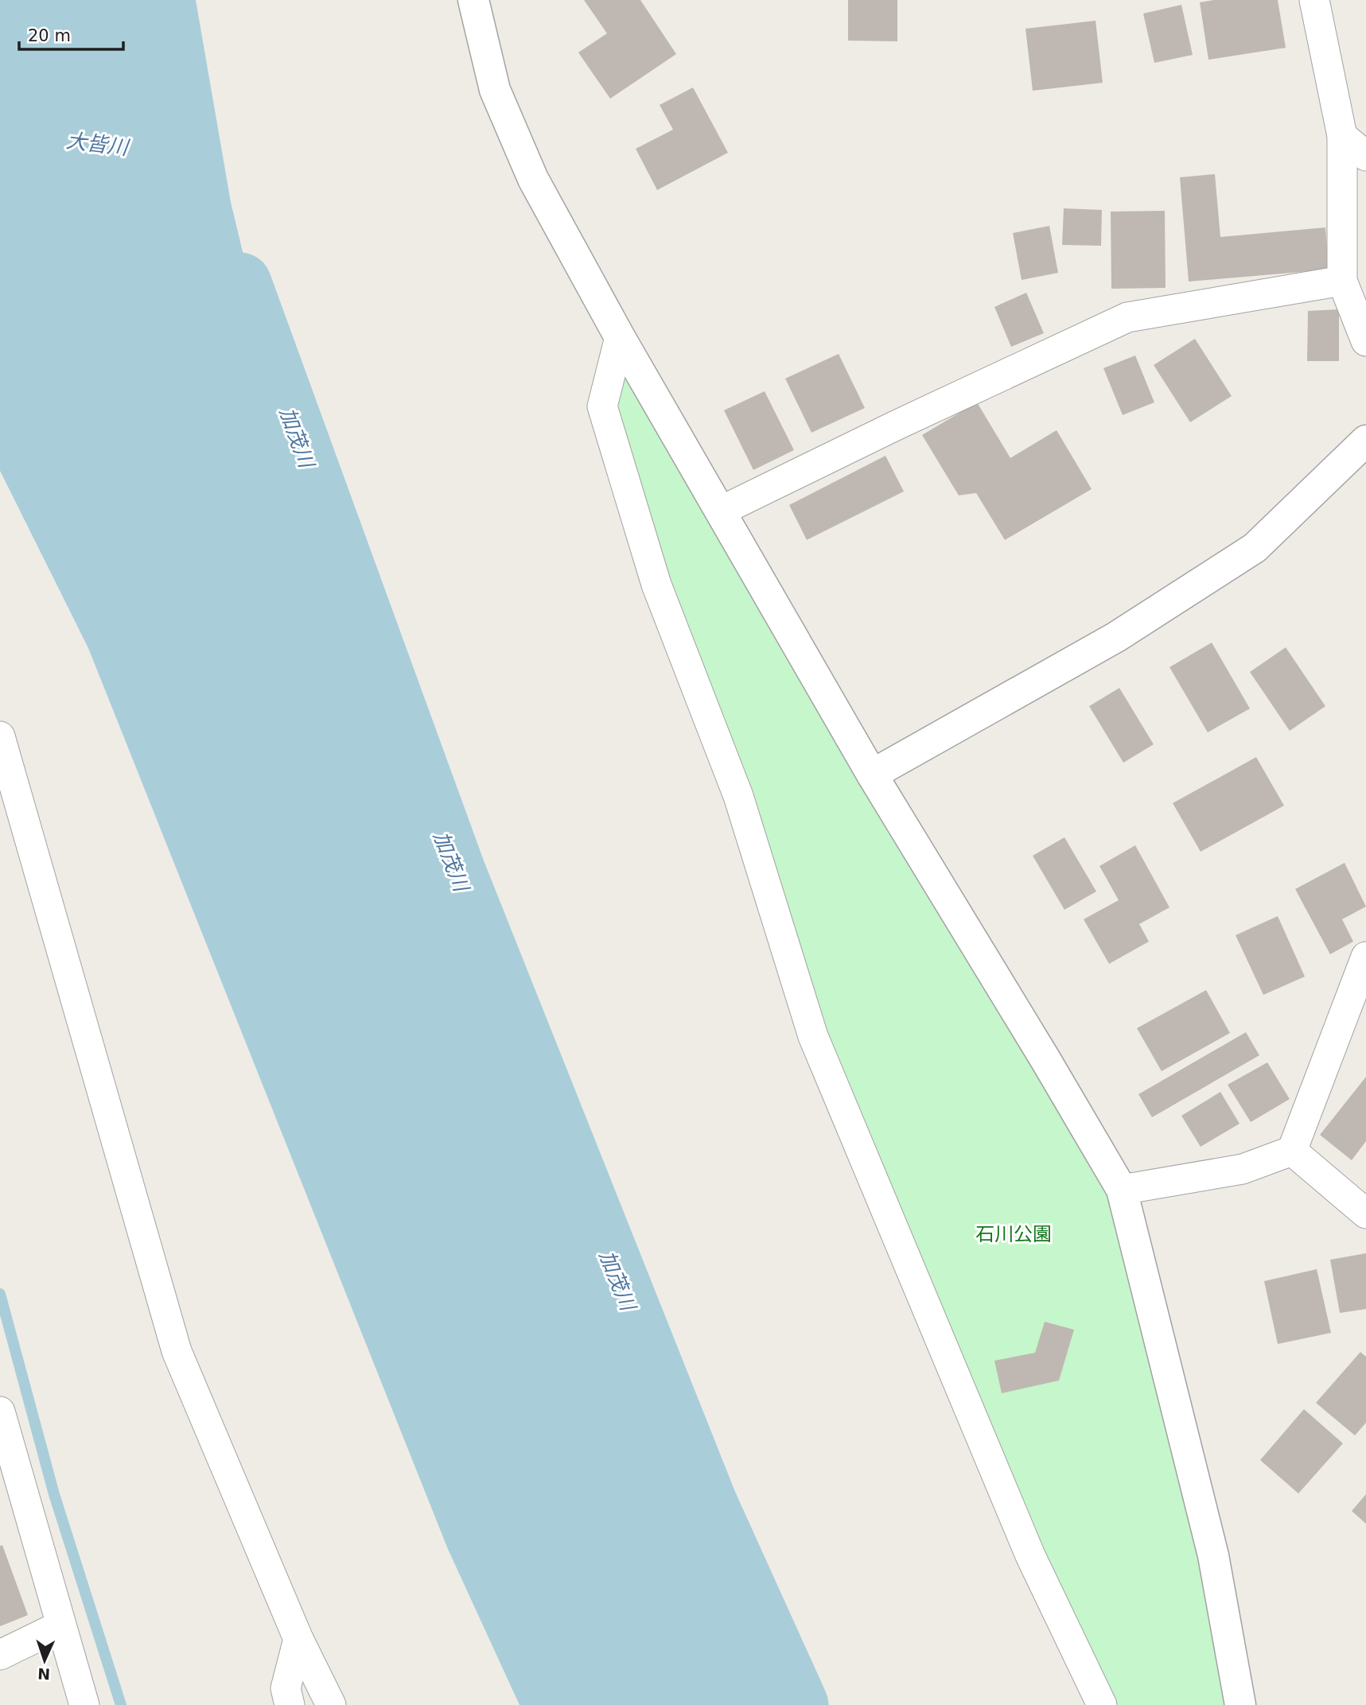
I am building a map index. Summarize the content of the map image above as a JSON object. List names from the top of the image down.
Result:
{
  "water": ["大皆川", "加茂川"],
  "parks": ["石川公園"],
  "scale_bar": "20 m",
  "north": "bottom"
}
